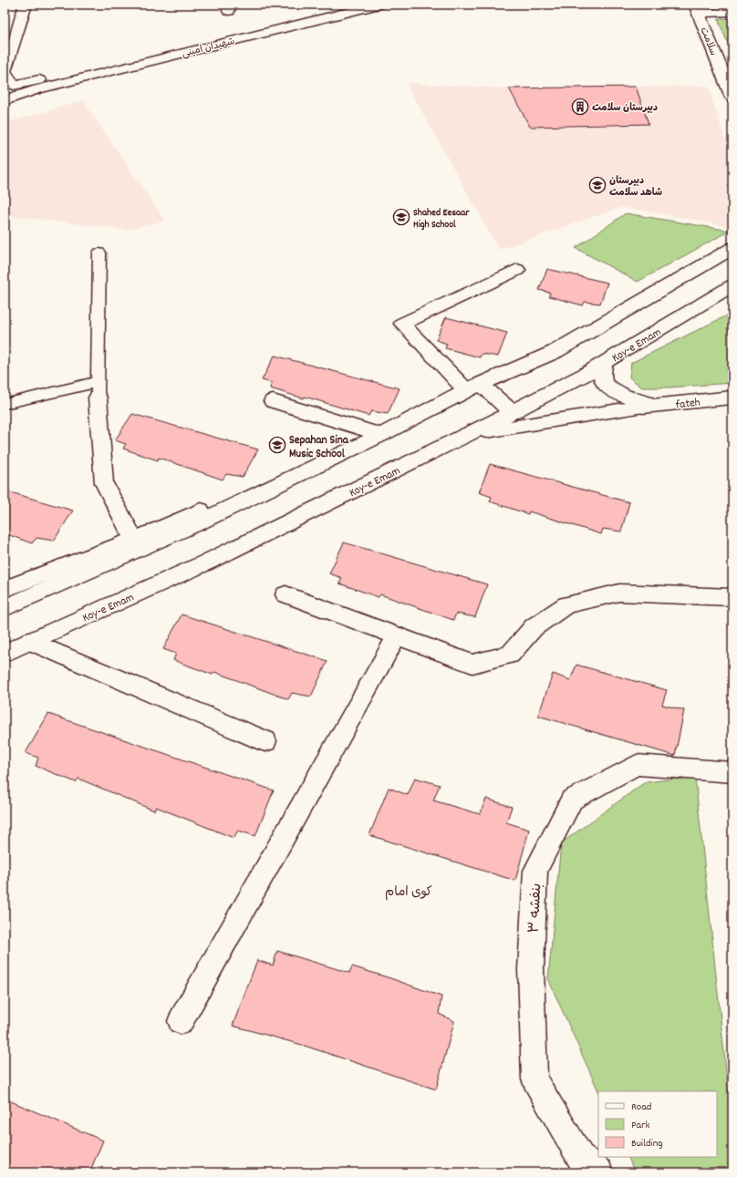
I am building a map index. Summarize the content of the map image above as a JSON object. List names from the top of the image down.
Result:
{
  "streets": {
    "street": [
      "سلامت",
      "شهیدان امینی",
      "Koy-e Emam",
      "fateh",
      "بنفشه ۳"
    ]
  },
  "districts": ["کوی امام"],
  "places": {
    "building": ["دبیرستان سلامت"],
    "school or university": ["دبیرستان شاهد سلامت", "Shahed Eesaar High School", "Sepahan Sina Music School"]
  },
  "legend": ["Road", "Park", "Building"]
}
